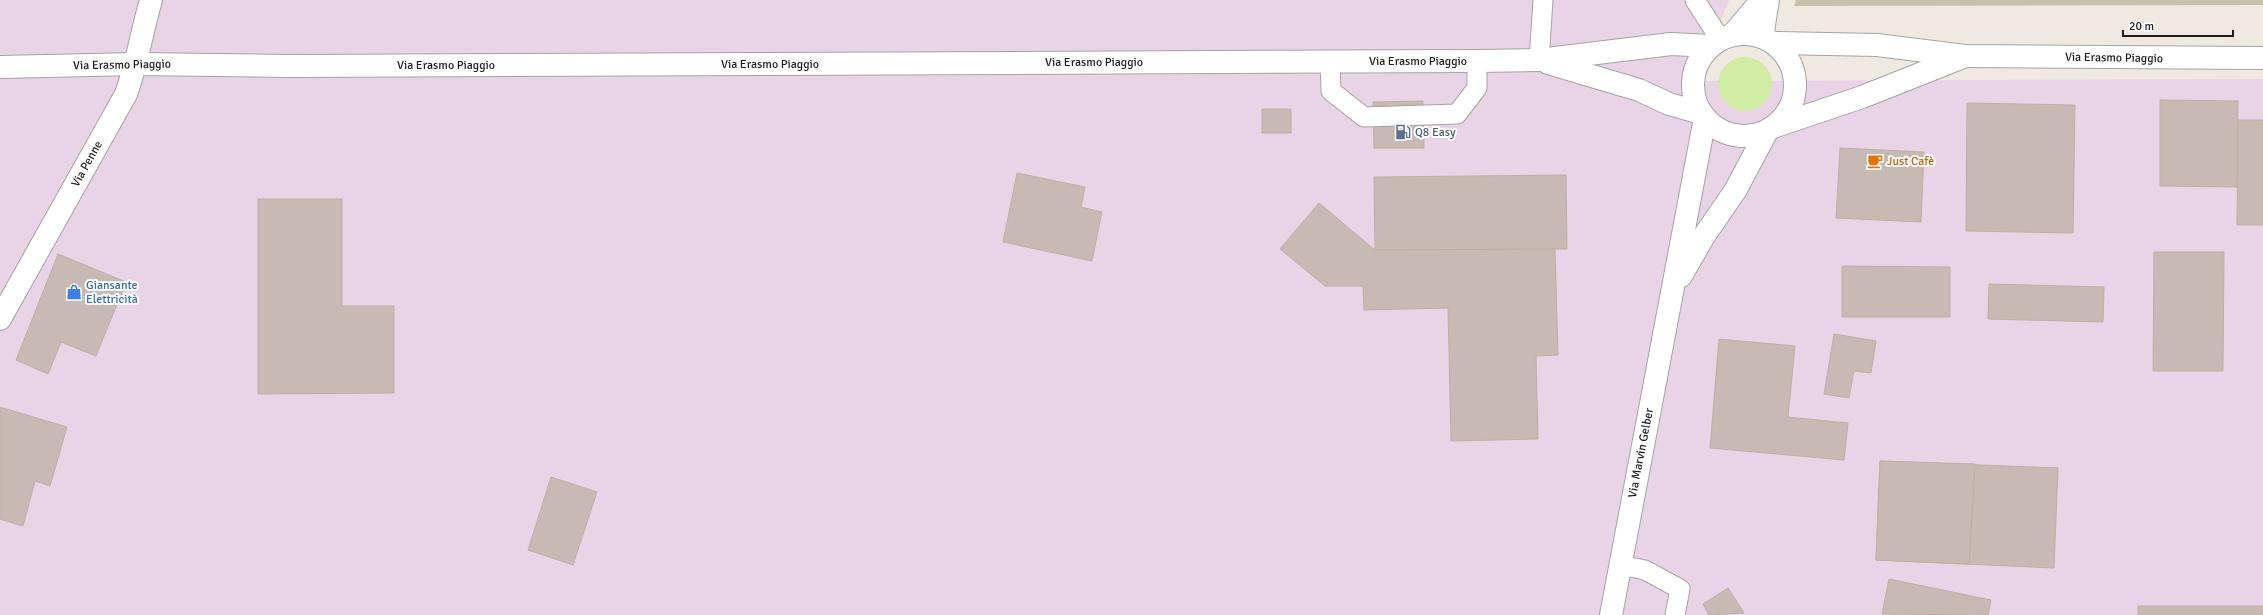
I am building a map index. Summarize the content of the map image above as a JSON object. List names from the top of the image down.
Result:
{
  "streets": {
    "street": ["Via Erasmo Piaggio", "Via Penne", "Via Marvin Gelber"]
  },
  "crossings": [
    ["Via Erasmo Piaggio", "Via Penne"],
    ["Via Erasmo Piaggio", "Via Marvin Gelber"]
  ],
  "places": {
    "fuel station": ["Q8 Easy"],
    "cafe": ["Just Cafè"],
    "shop": ["Giansante Elettricità"]
  },
  "scale_bar": "20 m"
}
